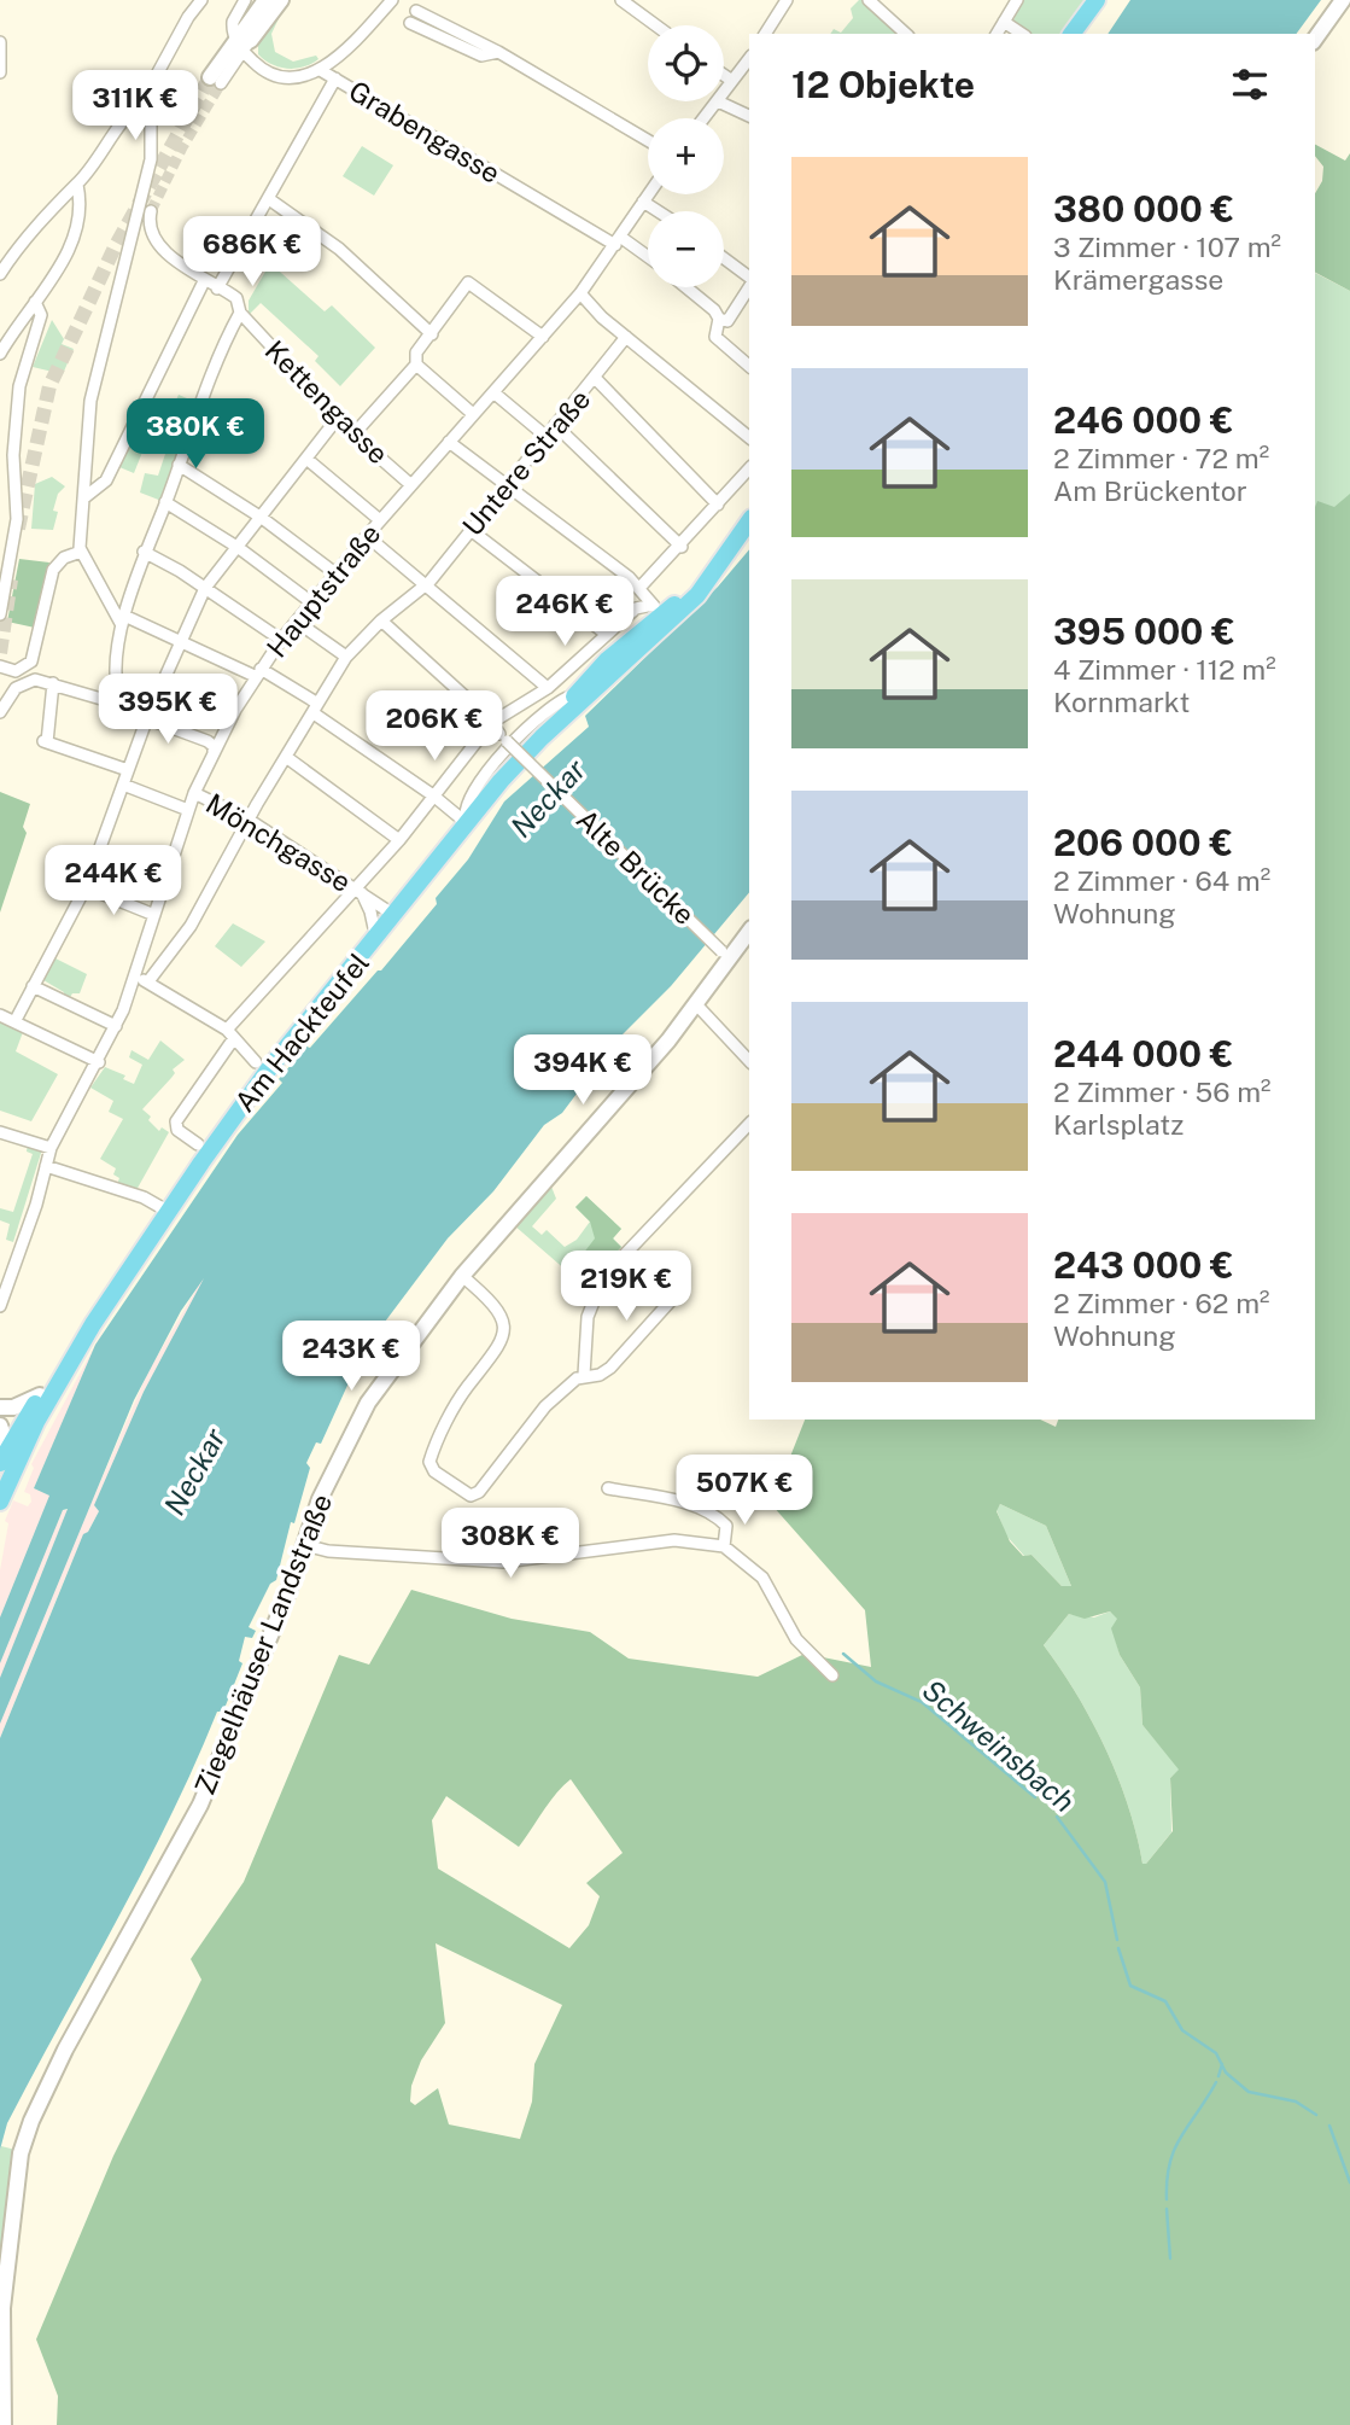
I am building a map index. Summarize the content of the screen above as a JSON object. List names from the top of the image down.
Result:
{
  "streets": {
    "main road": ["Am Hackteufel", "Ziegelhäuser Landstraße"],
    "street": [
      "Grabengasse",
      "Kettengasse",
      "Untere Straße",
      "Hauptstraße",
      "Mönchgasse",
      "Alte Brücke"
    ]
  },
  "crossings": [
    ["Grabengasse", "Hauptstraße"],
    ["Kettengasse", "Hauptstraße"],
    ["Untere Straße", "Mönchgasse"],
    ["Untere Straße", "Alte Brücke"],
    ["Hauptstraße", "Mönchgasse"],
    ["Mönchgasse", "Am Hackteufel"],
    ["Alte Brücke", "Ziegelhäuser Landstraße"]
  ],
  "water": ["Neckar", "Schweinsbach"],
  "page": {
    "map_buttons": ["+", "−"],
    "heading": "12 Objekte",
    "price": [
      "311K €",
      "686K €",
      "380K €",
      "246K €",
      "395K €",
      "206K €",
      "244K €",
      "394K €",
      "219K €",
      "243K €",
      "507K €",
      "308K €"
    ],
    "list": [
      {
        "name": "380 000 €",
        "note": "3 Zimmer · 107 m² · Krämergasse"
      },
      {
        "name": "246 000 €",
        "note": "2 Zimmer · 72 m² · Am Brückentor"
      },
      {
        "name": "395 000 €",
        "note": "4 Zimmer · 112 m² · Kornmarkt"
      },
      {
        "name": "206 000 €",
        "note": "2 Zimmer · 64 m² · Wohnung"
      },
      {
        "name": "244 000 €",
        "note": "2 Zimmer · 56 m² · Karlsplatz"
      },
      {
        "name": "243 000 €",
        "note": "2 Zimmer · 62 m² · Wohnung"
      }
    ]
  }
}
